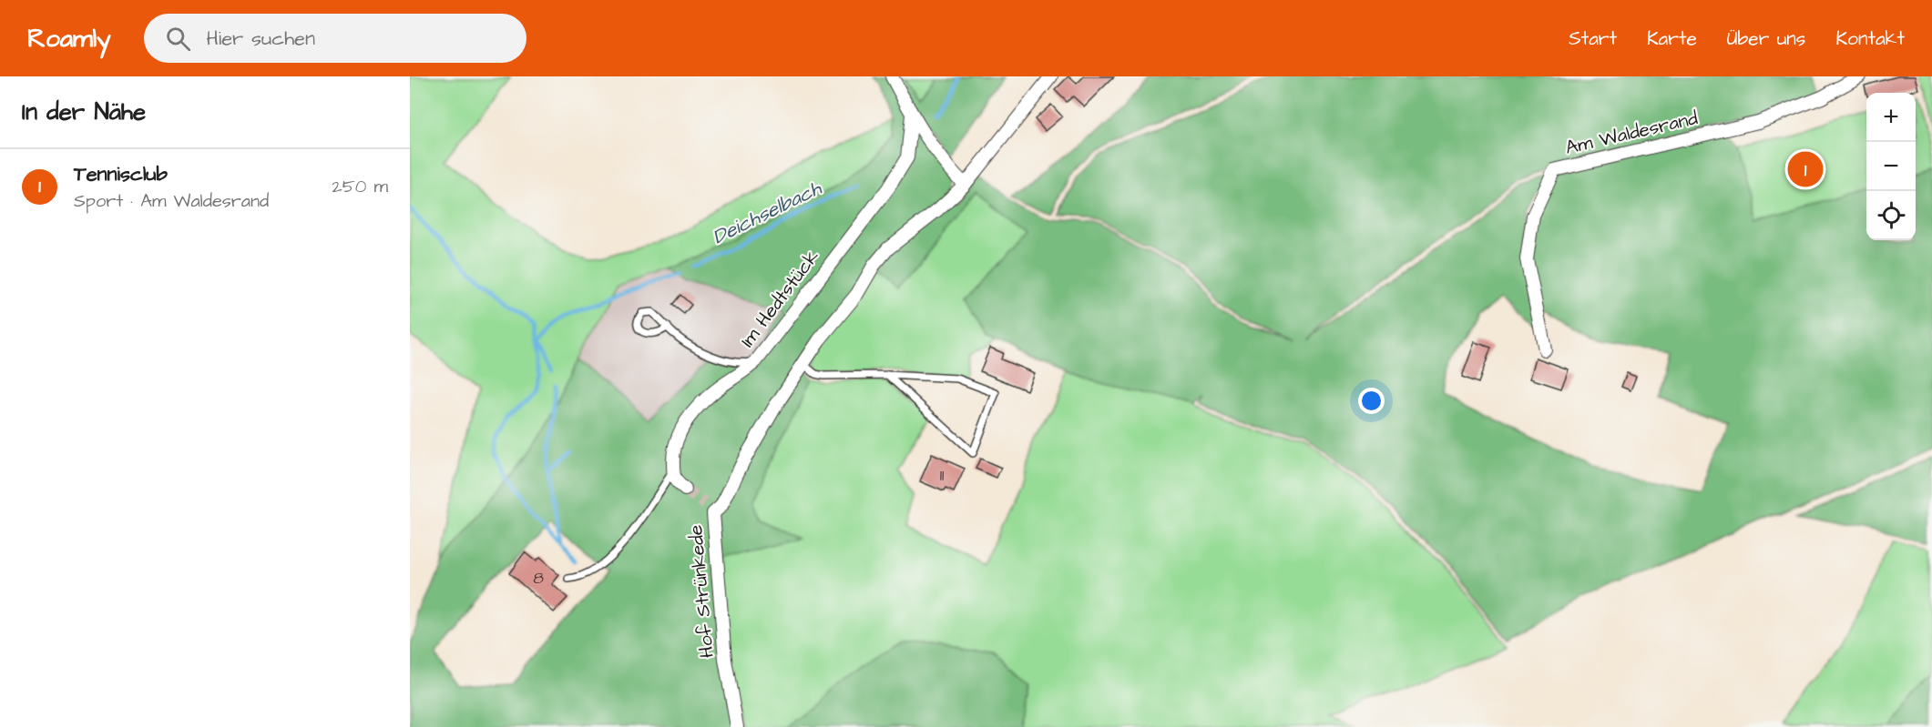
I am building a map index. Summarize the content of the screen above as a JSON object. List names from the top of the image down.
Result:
{
  "streets": {
    "street": ["Am Waldesrand", "Im Hedtstück", "Hof Strünkede"]
  },
  "water": ["Deichselbach"],
  "house_numbers": ["11", "8"],
  "page": {
    "header": "Roamly",
    "search": "Hier suchen",
    "nav": [
      "Start",
      "Karte",
      "Über uns",
      "Kontakt"
    ],
    "heading": "In der Nähe",
    "map_buttons": ["+", "−"],
    "list": [
      {
        "mark": "1",
        "name": "Tennisclub",
        "note": "Sport · Am Waldesrand",
        "value": "250 m"
      }
    ],
    "pins": "1"
  }
}
